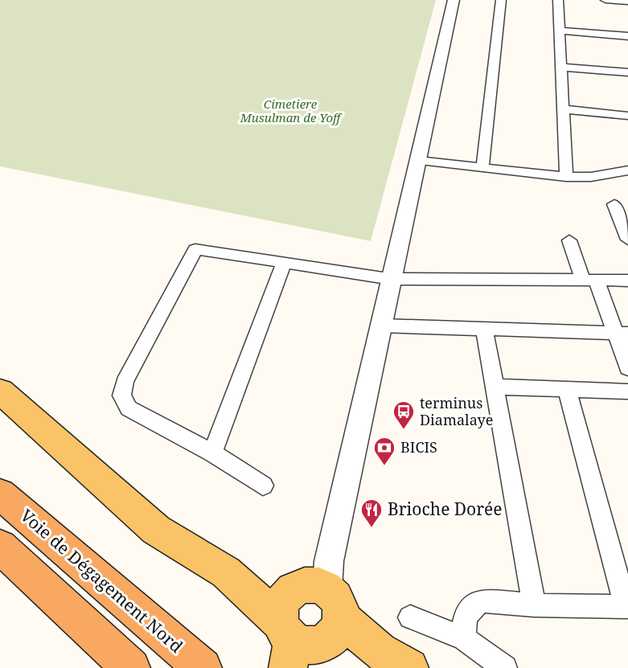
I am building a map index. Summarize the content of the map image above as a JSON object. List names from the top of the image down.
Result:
{
  "streets": {
    "highway": ["Voie de Dégagement Nord"]
  },
  "parks": ["Cimetiere Musulman de Yoff"],
  "places": {
    "bus stop": ["terminus Diamalaye"],
    "bank": ["BICIS"],
    "restaurant": ["Brioche Dorée"]
  }
}
